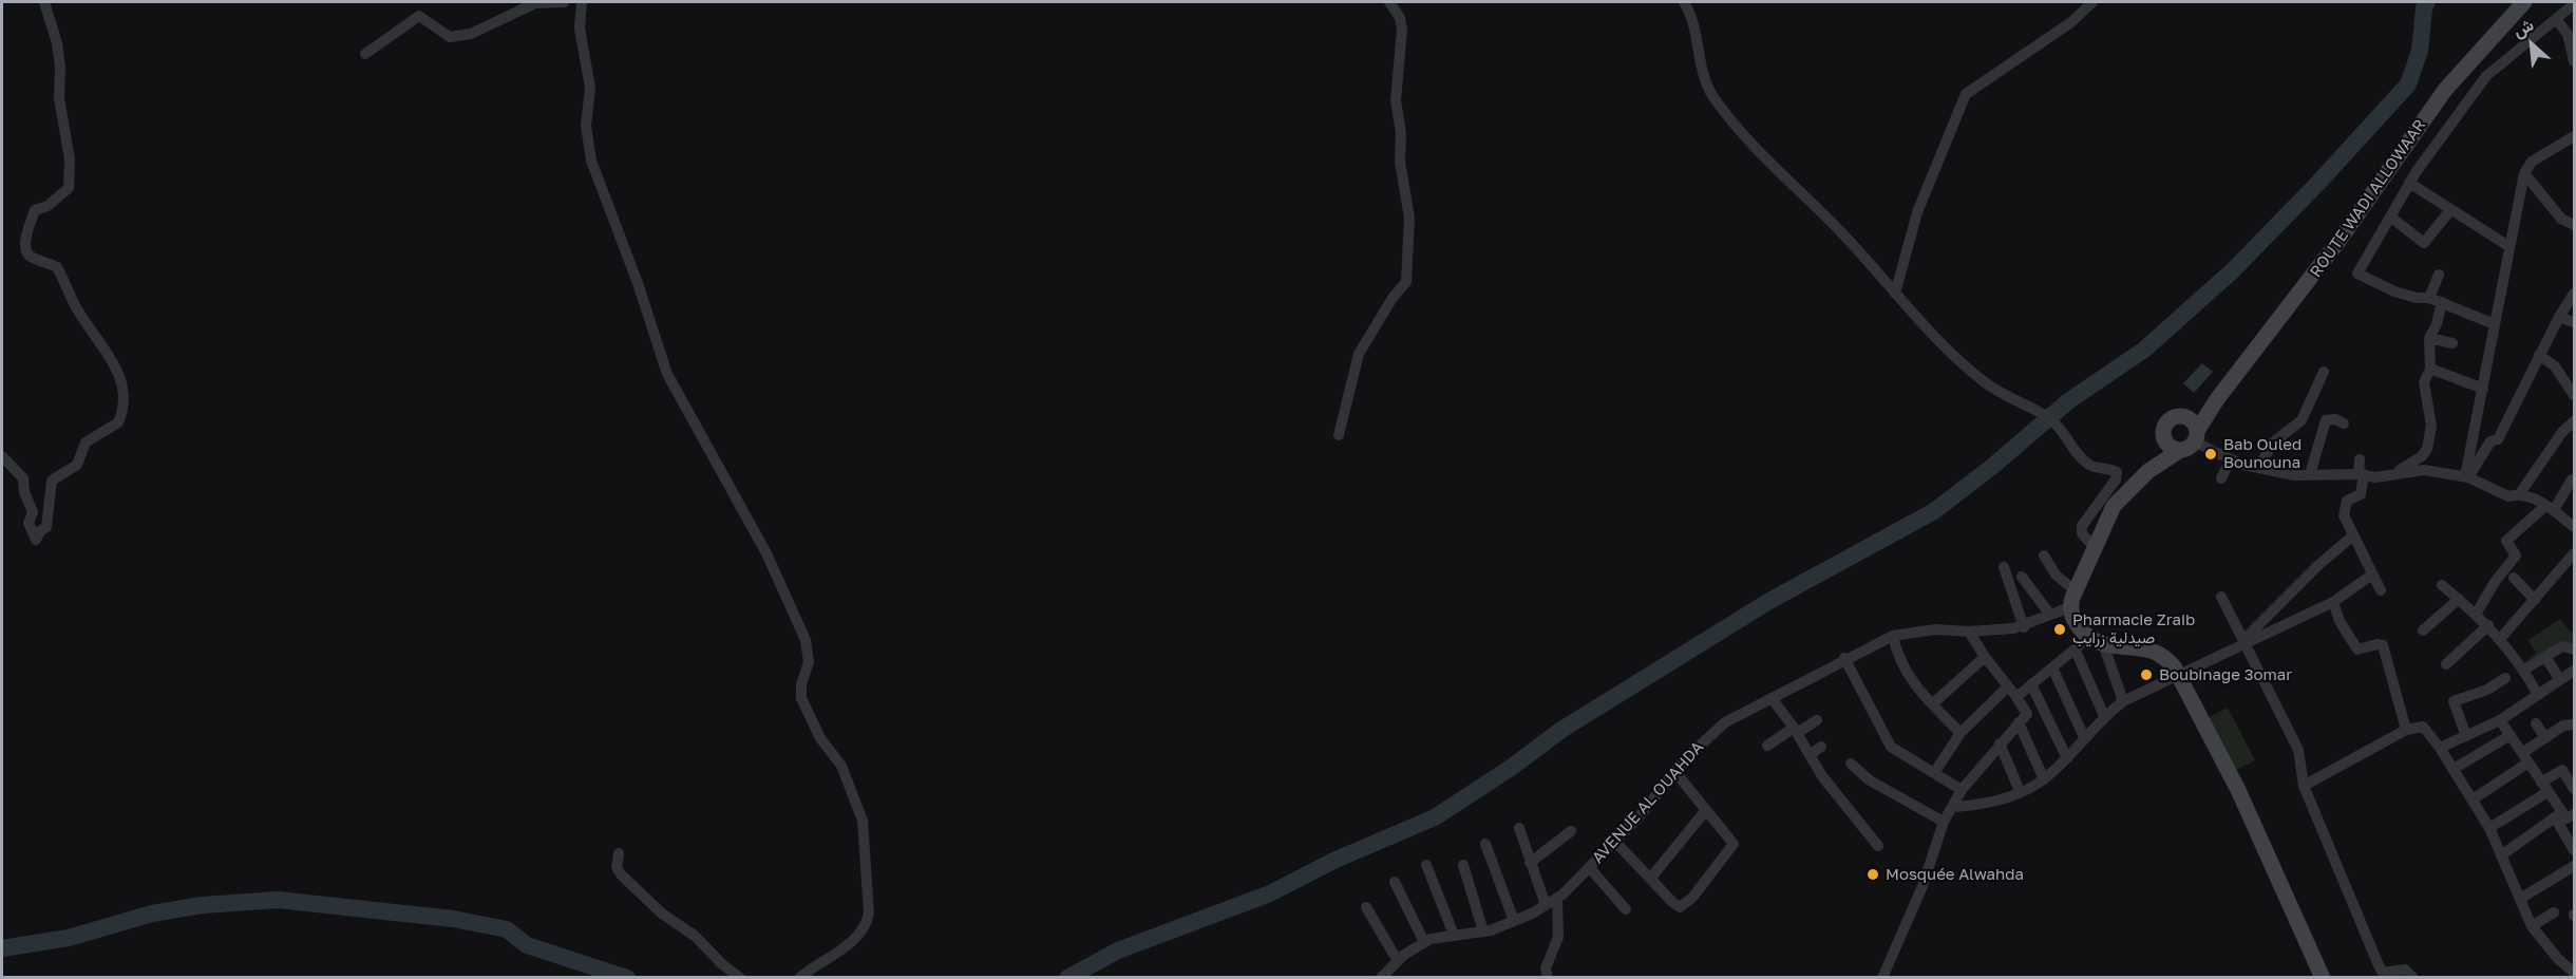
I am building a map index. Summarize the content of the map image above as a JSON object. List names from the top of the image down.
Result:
{
  "streets": {
    "street": ["ROUTE WADI ALLOWAAR", "AVENUE AL OUAHDA"]
  },
  "places": [
    "Bab Ouled Bounouna",
    "Pharmacie Zraib صيدلية زرايب",
    "Boubinage 3omar",
    "Mosquée Alwahda"
  ],
  "north": "top left"
}
